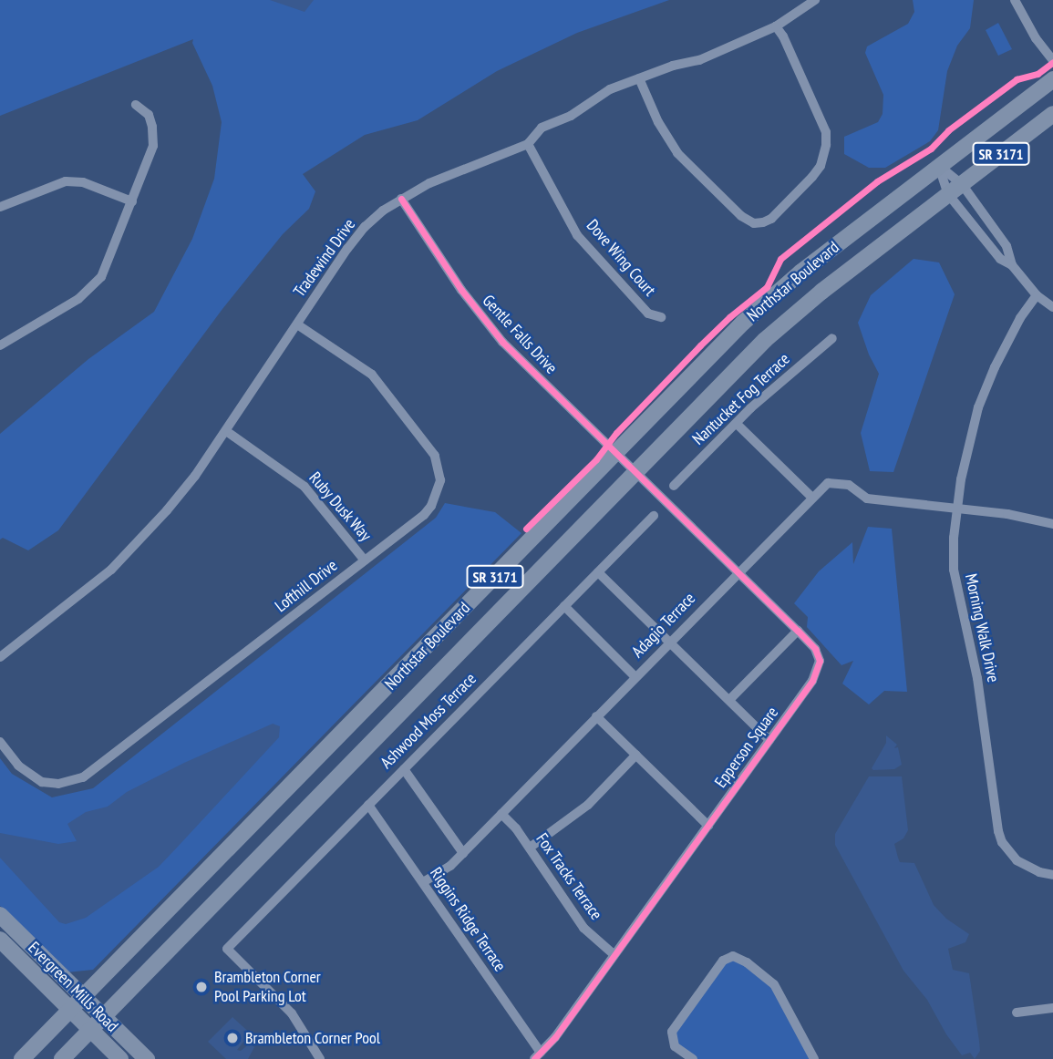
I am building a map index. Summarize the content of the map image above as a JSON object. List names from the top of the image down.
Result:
{
  "streets": {
    "main road": ["SR 3171", "Northstar Boulevard", "Evergreen Mills Road"],
    "street": [
      "Tradewind Drive",
      "Dove Wing Court",
      "Gentle Falls Drive",
      "Nantucket Fog Terrace",
      "Ruby Dusk Way",
      "Lofthill Drive",
      "Adagio Terrace",
      "Morning Walk Drive",
      "Ashwood Moss Terrace",
      "Epperson Square",
      "Fox Tracks Terrace",
      "Riggins Ridge Terrace"
    ]
  },
  "crossings": [
    ["Tradewind Drive", "Dove Wing Court"],
    ["Tradewind Drive", "Gentle Falls Drive"],
    ["Tradewind Drive", "Ruby Dusk Way"],
    ["Tradewind Drive", "Lofthill Drive"],
    ["Northstar Boulevard", "Gentle Falls Drive"],
    ["Northstar Boulevard", "Epperson Square"],
    ["Northstar Boulevard", "Evergreen Mills Road"],
    ["Gentle Falls Drive", "Epperson Square"],
    ["Ruby Dusk Way", "Lofthill Drive"],
    ["Adagio Terrace", "Morning Walk Drive"],
    ["Adagio Terrace", "Epperson Square"],
    ["Adagio Terrace", "Fox Tracks Terrace"],
    ["Adagio Terrace", "Riggins Ridge Terrace"],
    ["Ashwood Moss Terrace", "Riggins Ridge Terrace"],
    ["Epperson Square", "Fox Tracks Terrace"],
    ["Epperson Square", "Riggins Ridge Terrace"]
  ],
  "places": ["Brambleton Corner Pool Parking Lot", "Brambleton Corner Pool"]
}
